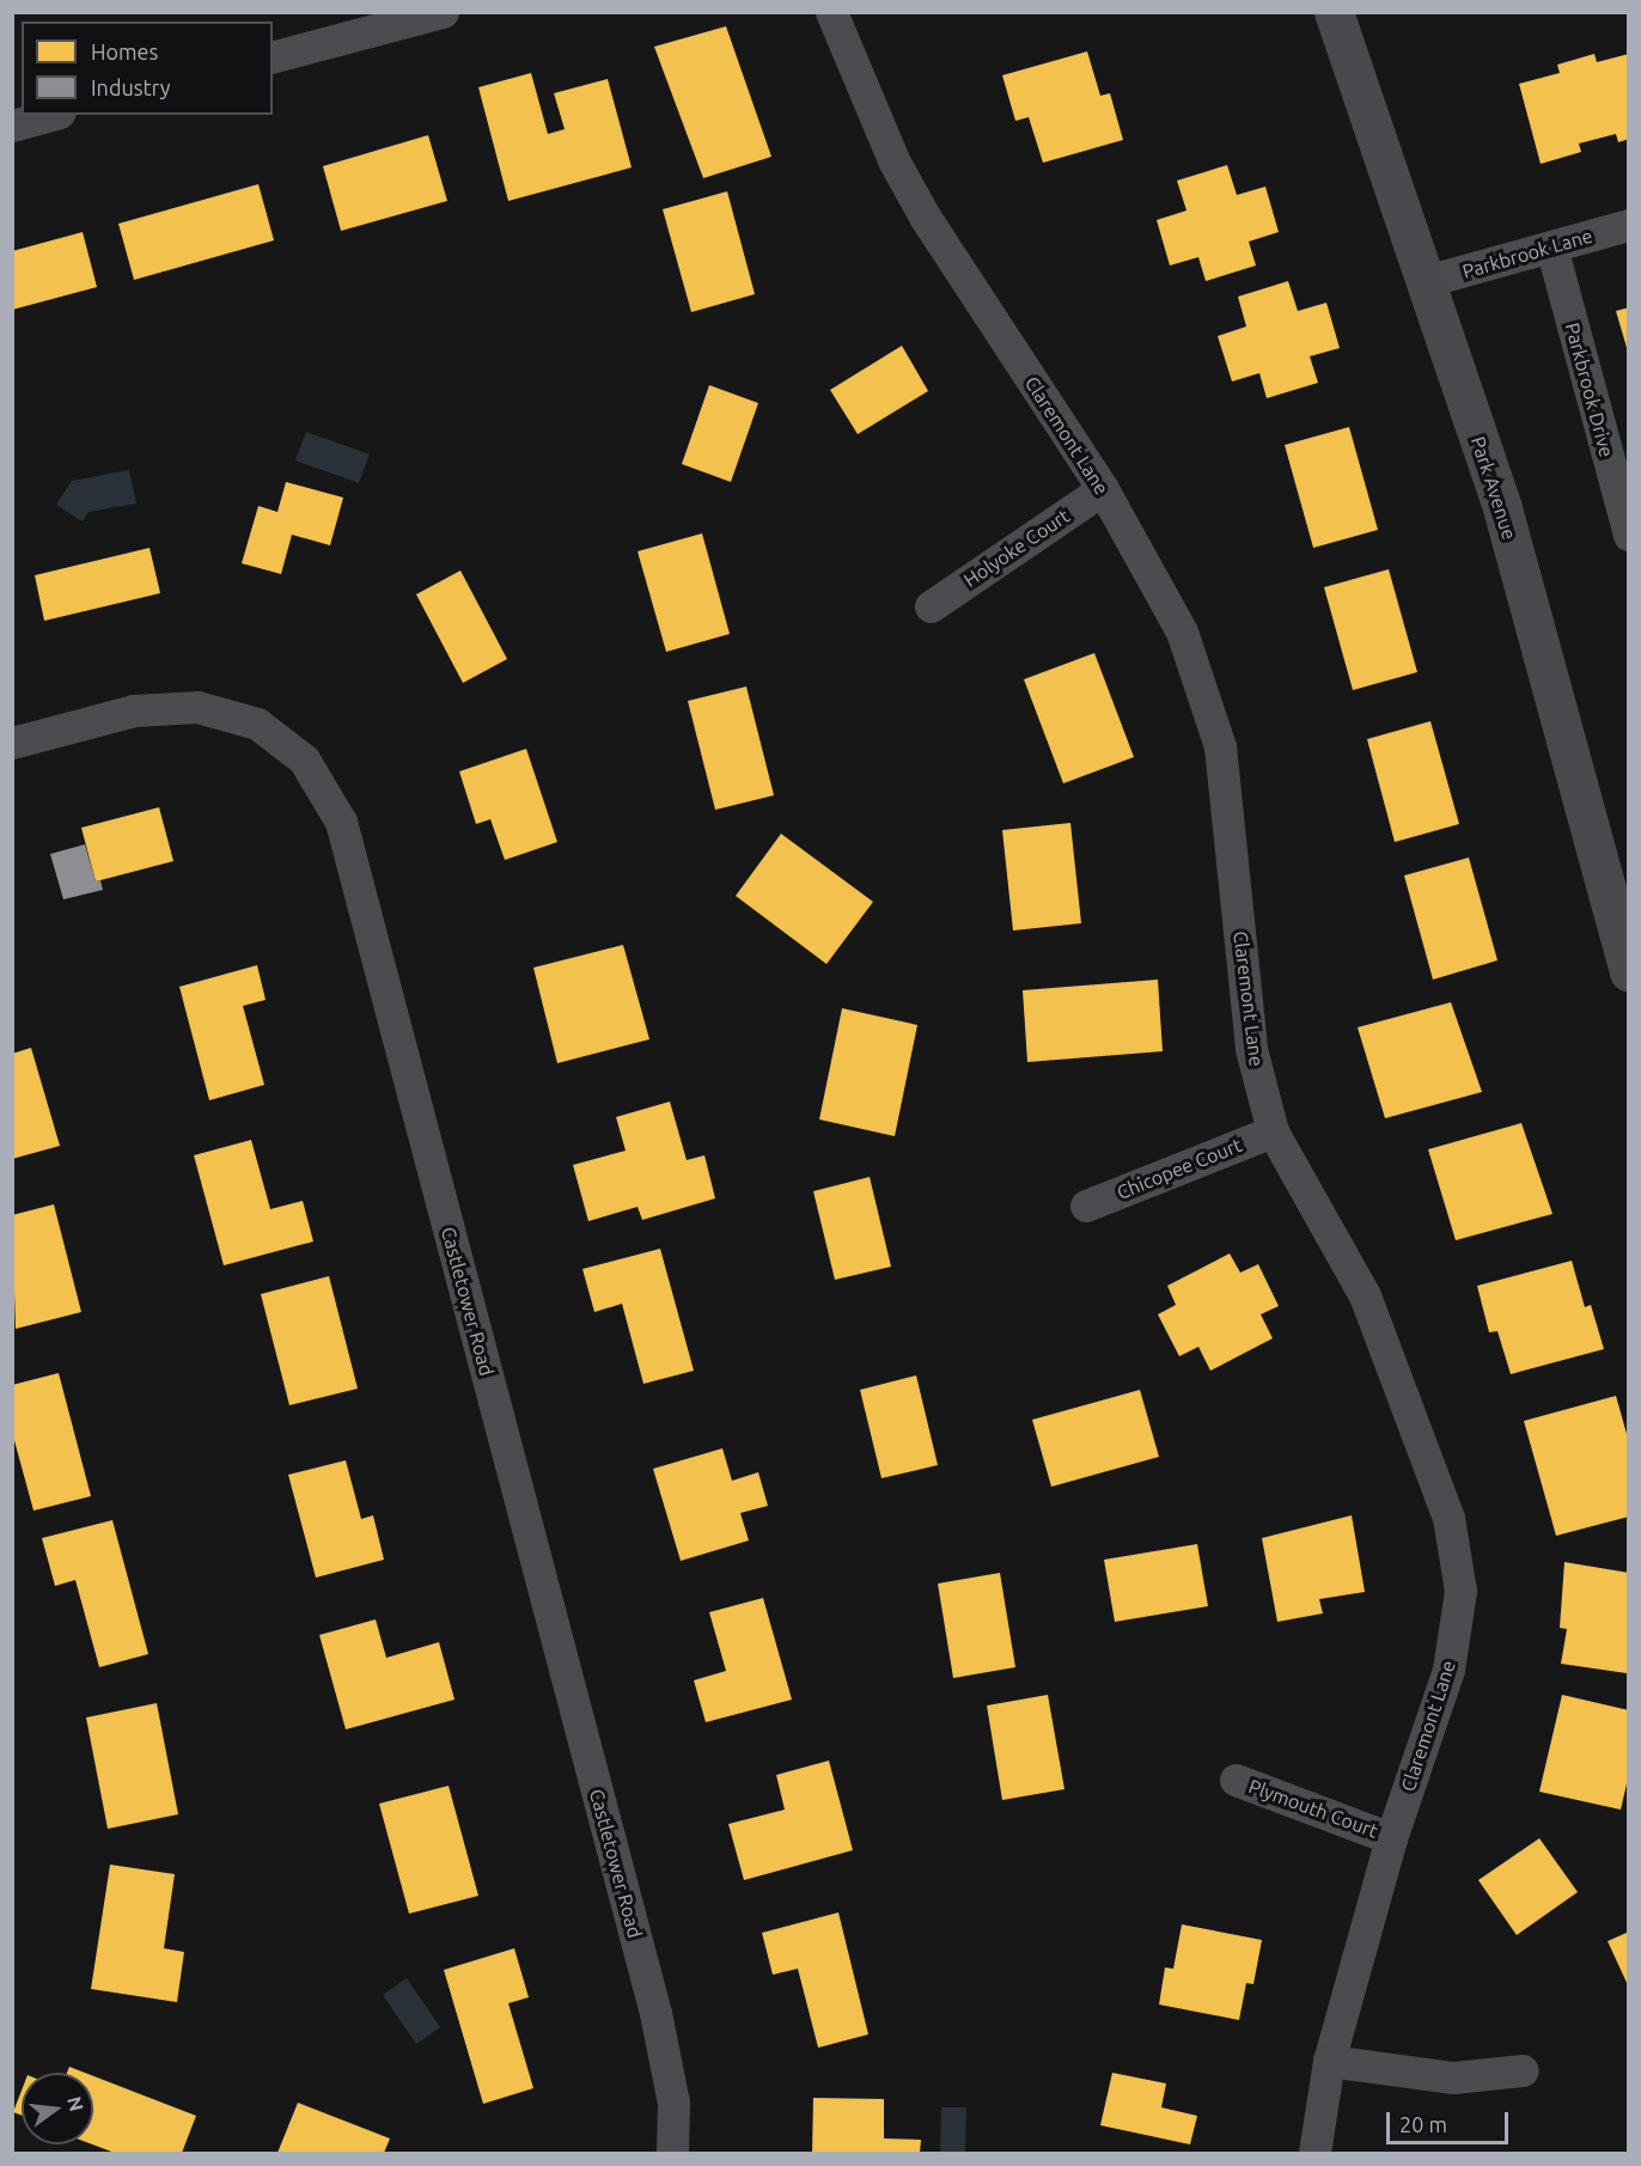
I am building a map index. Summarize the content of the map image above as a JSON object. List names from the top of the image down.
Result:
{
  "streets": {
    "main road": ["Park Avenue"],
    "street": [
      "Parkbrook Lane",
      "Parkbrook Drive",
      "Claremont Lane",
      "Holyoke Court",
      "Chicopee Court",
      "Castletower Road",
      "Plymouth Court"
    ]
  },
  "crossings": [
    ["Parkbrook Lane", "Parkbrook Drive"],
    ["Parkbrook Lane", "Park Avenue"],
    ["Claremont Lane", "Holyoke Court"],
    ["Claremont Lane", "Chicopee Court"],
    ["Claremont Lane", "Plymouth Court"]
  ],
  "legend": ["Homes", "Industry"],
  "scale_bar": "20 m",
  "north": "right"
}
